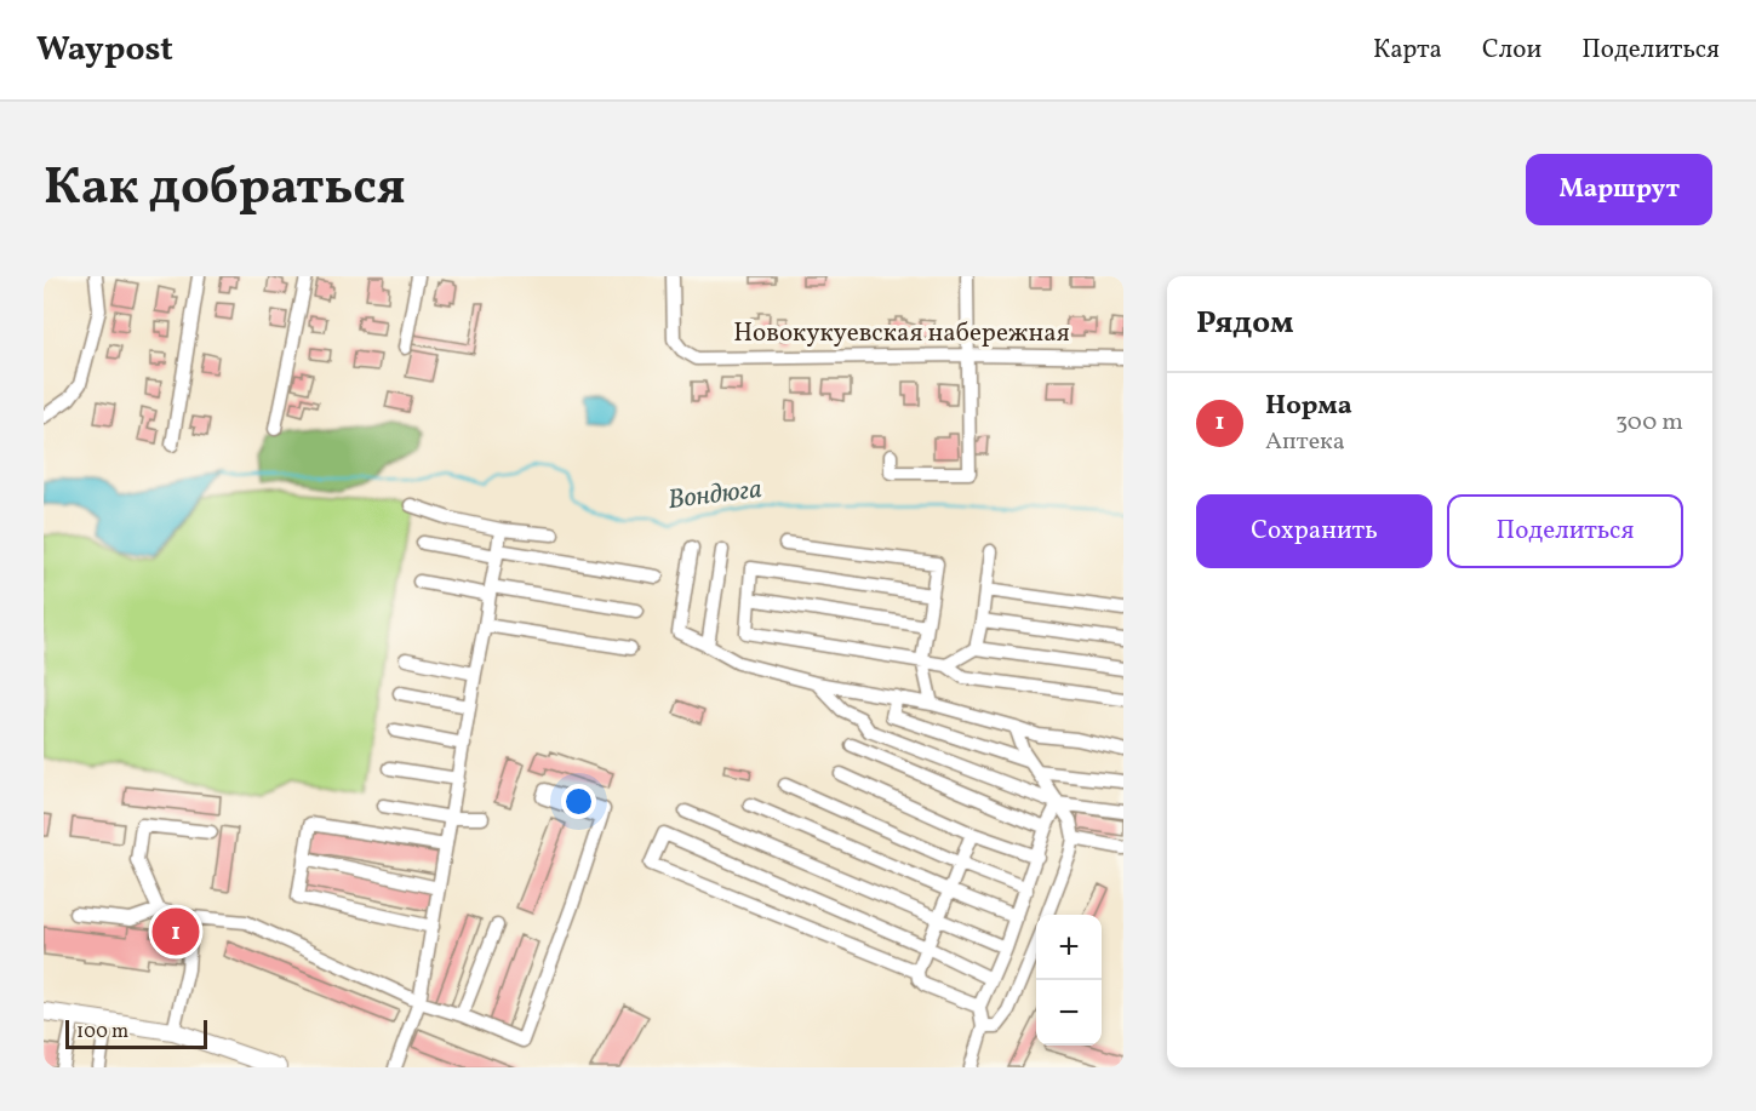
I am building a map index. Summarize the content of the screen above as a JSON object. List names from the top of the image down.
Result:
{
  "streets": {
    "street": ["Новокукуевская набережная"]
  },
  "water": ["Вондюга"],
  "scale_bar": "100 m",
  "page": {
    "header": "Waypost",
    "nav": ["Карта", "Слои", "Поделиться"],
    "title": "Как добраться",
    "buttons": [
      "Маршрут",
      ["Сохранить", "Поделиться"]
    ],
    "heading": "Рядом",
    "list": [
      {
        "mark": "1",
        "name": "Норма",
        "note": "Аптека",
        "value": "300 m"
      }
    ],
    "pins": "1",
    "map_buttons": ["+", "−"],
    "scale": "100 m"
  }
}
